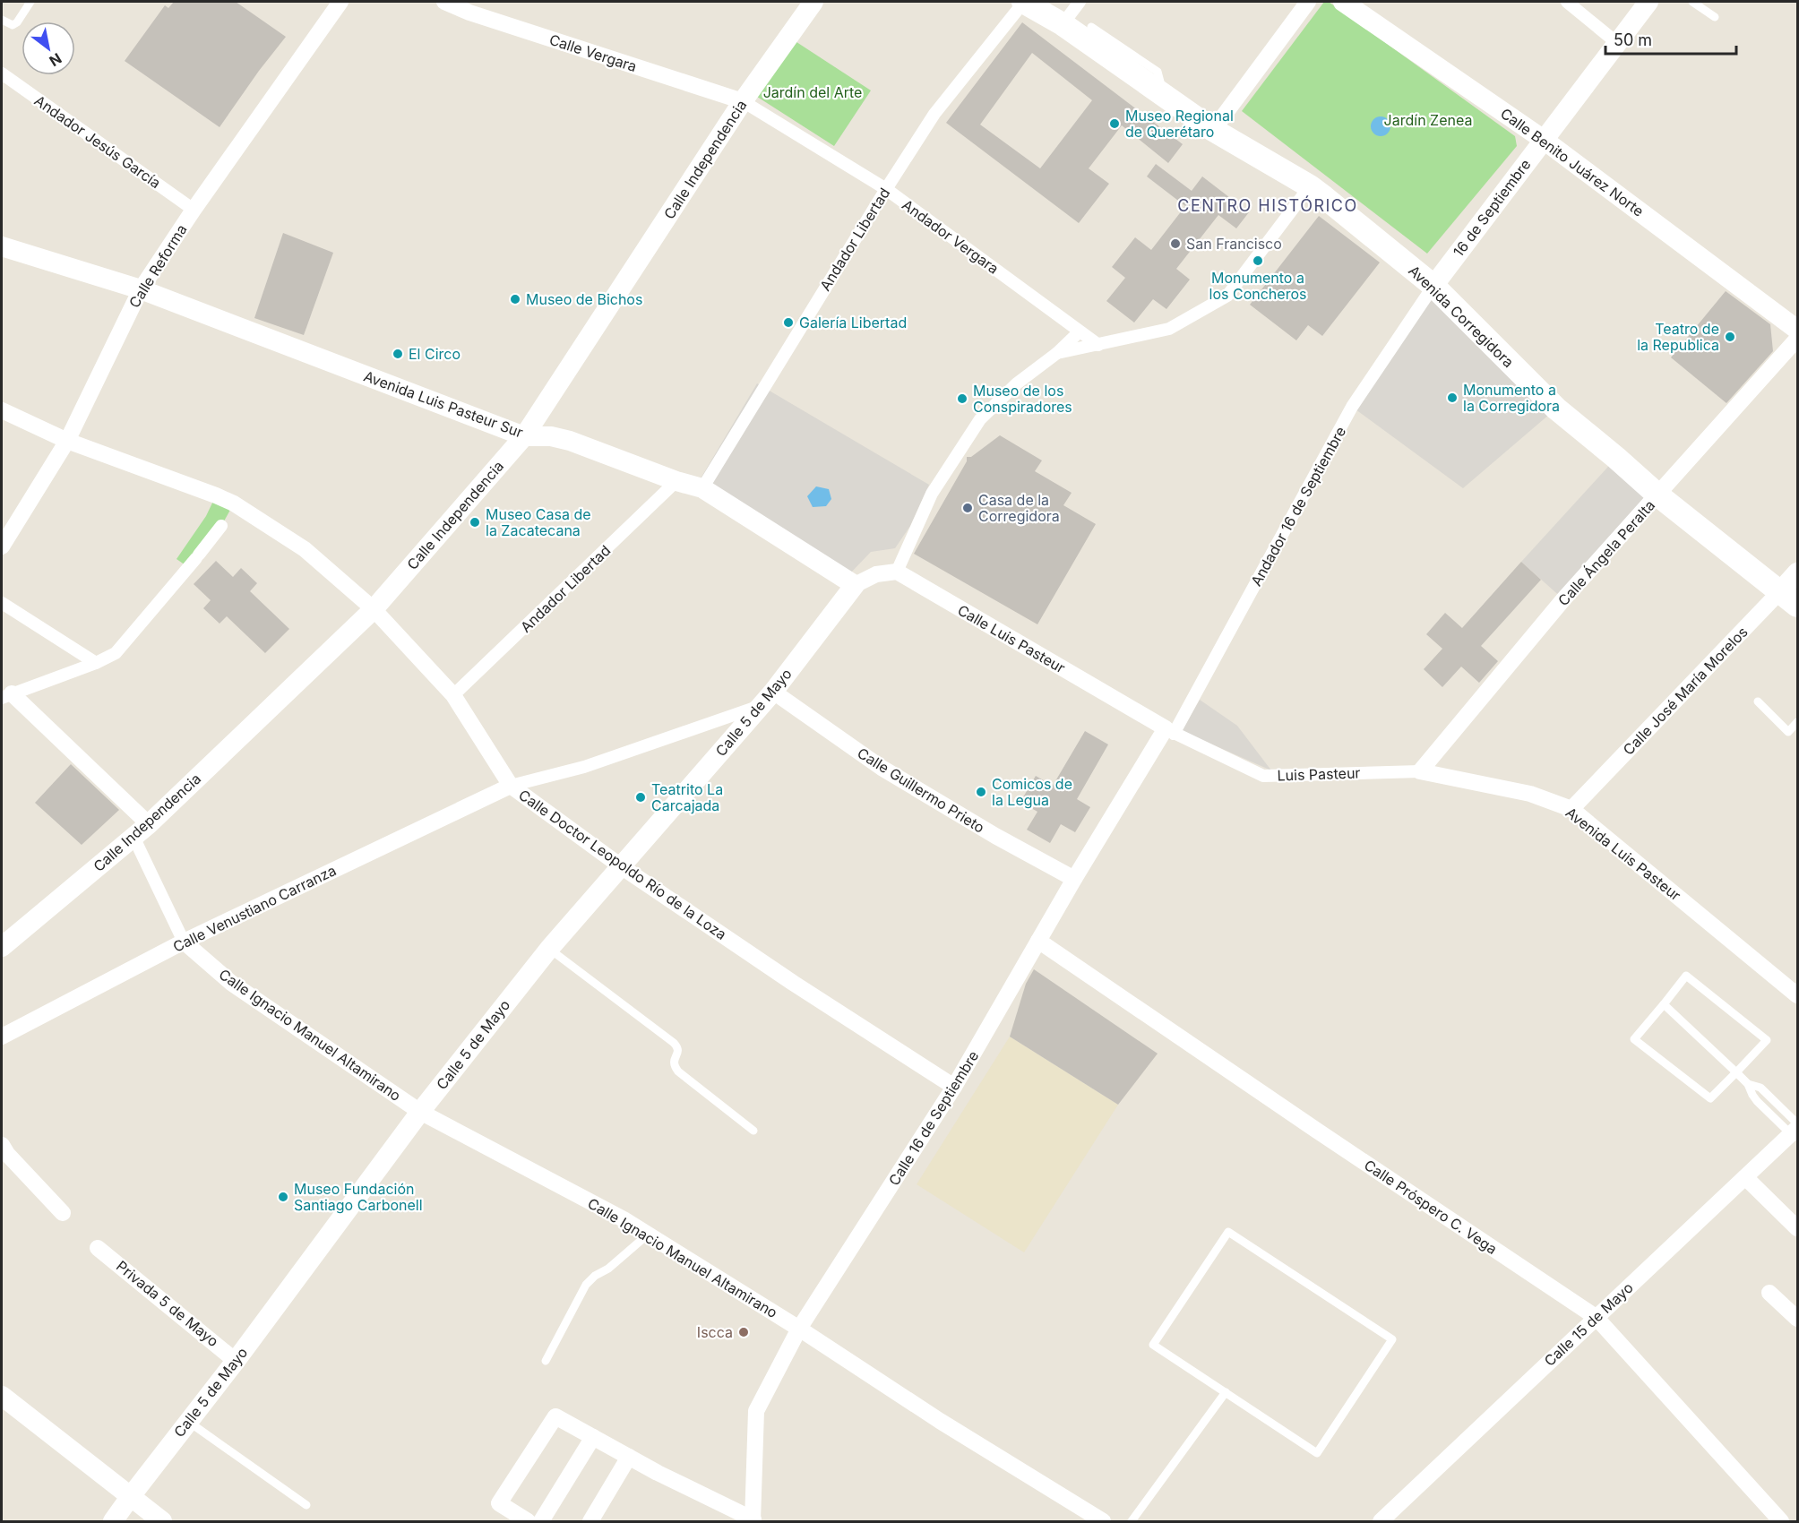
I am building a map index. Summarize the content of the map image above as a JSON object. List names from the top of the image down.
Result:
{
  "streets": {
    "main road": ["Avenida Corregidora"],
    "street": [
      "Calle Vergara",
      "Andador Jesús García",
      "Calle Independencia",
      "Calle Benito Juárez Norte",
      "16 de Septiembre",
      "Andador Vergara",
      "Andador Libertad",
      "Calle Reforma",
      "Avenida Luis Pasteur Sur",
      "Andador 16 de Septiembre",
      "Calle Ángela Peralta",
      "Calle Luis Pasteur",
      "Calle José María Morelos",
      "Calle 5 de Mayo",
      "Luis Pasteur",
      "Calle Guillermo Prieto",
      "Avenida Luis Pasteur",
      "Calle Doctor Leopoldo Río de la Loza",
      "Calle Venustiano Carranza",
      "Calle Ignacio Manuel Altamirano",
      "Calle 16 de Septiembre",
      "Calle Próspero C. Vega",
      "Privada 5 de Mayo",
      "Calle 15 de Mayo"
    ]
  },
  "crossings": [
    ["Calle Vergara", "Calle Independencia"],
    ["Calle Vergara", "Andador Vergara"],
    ["Andador Jesús García", "Calle Reforma"],
    ["Calle Independencia", "Andador Vergara"],
    ["Calle Independencia", "Avenida Luis Pasteur Sur"],
    ["Calle Independencia", "Calle Doctor Leopoldo Río de la Loza"],
    ["Calle Benito Juárez Norte", "16 de Septiembre"],
    ["16 de Septiembre", "Avenida Corregidora"],
    ["16 de Septiembre", "Andador 16 de Septiembre"],
    ["Andador Vergara", "Andador Libertad"],
    ["Andador Libertad", "Avenida Corregidora"],
    ["Andador Libertad", "Avenida Luis Pasteur Sur"],
    ["Andador Libertad", "Calle Doctor Leopoldo Río de la Loza"],
    ["Calle Reforma", "Avenida Luis Pasteur Sur"],
    ["Calle Reforma", "Calle Doctor Leopoldo Río de la Loza"],
    ["Avenida Corregidora", "Andador 16 de Septiembre"],
    ["Avenida Corregidora", "Calle Ángela Peralta"],
    ["Avenida Corregidora", "Calle José María Morelos"],
    ["Avenida Luis Pasteur Sur", "Calle 5 de Mayo"],
    ["Andador 16 de Septiembre", "Calle Luis Pasteur"],
    ["Andador 16 de Septiembre", "Luis Pasteur"],
    ["Andador 16 de Septiembre", "Calle 16 de Septiembre"],
    ["Calle Ángela Peralta", "Luis Pasteur"],
    ["Calle Ángela Peralta", "Avenida Luis Pasteur"],
    ["Calle Luis Pasteur", "Luis Pasteur"],
    ["Calle Luis Pasteur", "Calle 16 de Septiembre"],
    ["Calle José María Morelos", "Avenida Luis Pasteur"],
    ["Calle 5 de Mayo", "Calle Guillermo Prieto"],
    ["Calle 5 de Mayo", "Calle Doctor Leopoldo Río de la Loza"],
    ["Calle 5 de Mayo", "Calle Ignacio Manuel Altamirano"],
    ["Calle 5 de Mayo", "Privada 5 de Mayo"],
    ["Luis Pasteur", "Avenida Luis Pasteur"],
    ["Luis Pasteur", "Calle 16 de Septiembre"],
    ["Calle Guillermo Prieto", "Calle 16 de Septiembre"],
    ["Calle Doctor Leopoldo Río de la Loza", "Calle Venustiano Carranza"],
    ["Calle Doctor Leopoldo Río de la Loza", "Calle 16 de Septiembre"],
    ["Calle Venustiano Carranza", "Calle Ignacio Manuel Altamirano"],
    ["Calle Ignacio Manuel Altamirano", "Calle 16 de Septiembre"],
    ["Calle 16 de Septiembre", "Calle Próspero C. Vega"],
    ["Calle Próspero C. Vega", "Calle 15 de Mayo"]
  ],
  "districts": ["CENTRO HISTÓRICO"],
  "parks": ["Jardín del Arte", "Jardín Zenea"],
  "places": [
    "Museo Regional de Querétaro",
    "San Francisco",
    "Monumento a los Concheros",
    "Museo de Bichos",
    "Galería Libertad",
    "Teatro de la Republica",
    "El Circo",
    "Monumento a la Corregidora",
    "Museo de los Conspiradores",
    "Casa de la Corregidora",
    "Museo Casa de la Zacatecana",
    "Comicos de la Legua",
    "Teatrito La Carcajada",
    "Museo Fundación Santiago Carbonell",
    "Iscca"
  ],
  "scale_bar": "50 m",
  "north": "bottom right"
}
